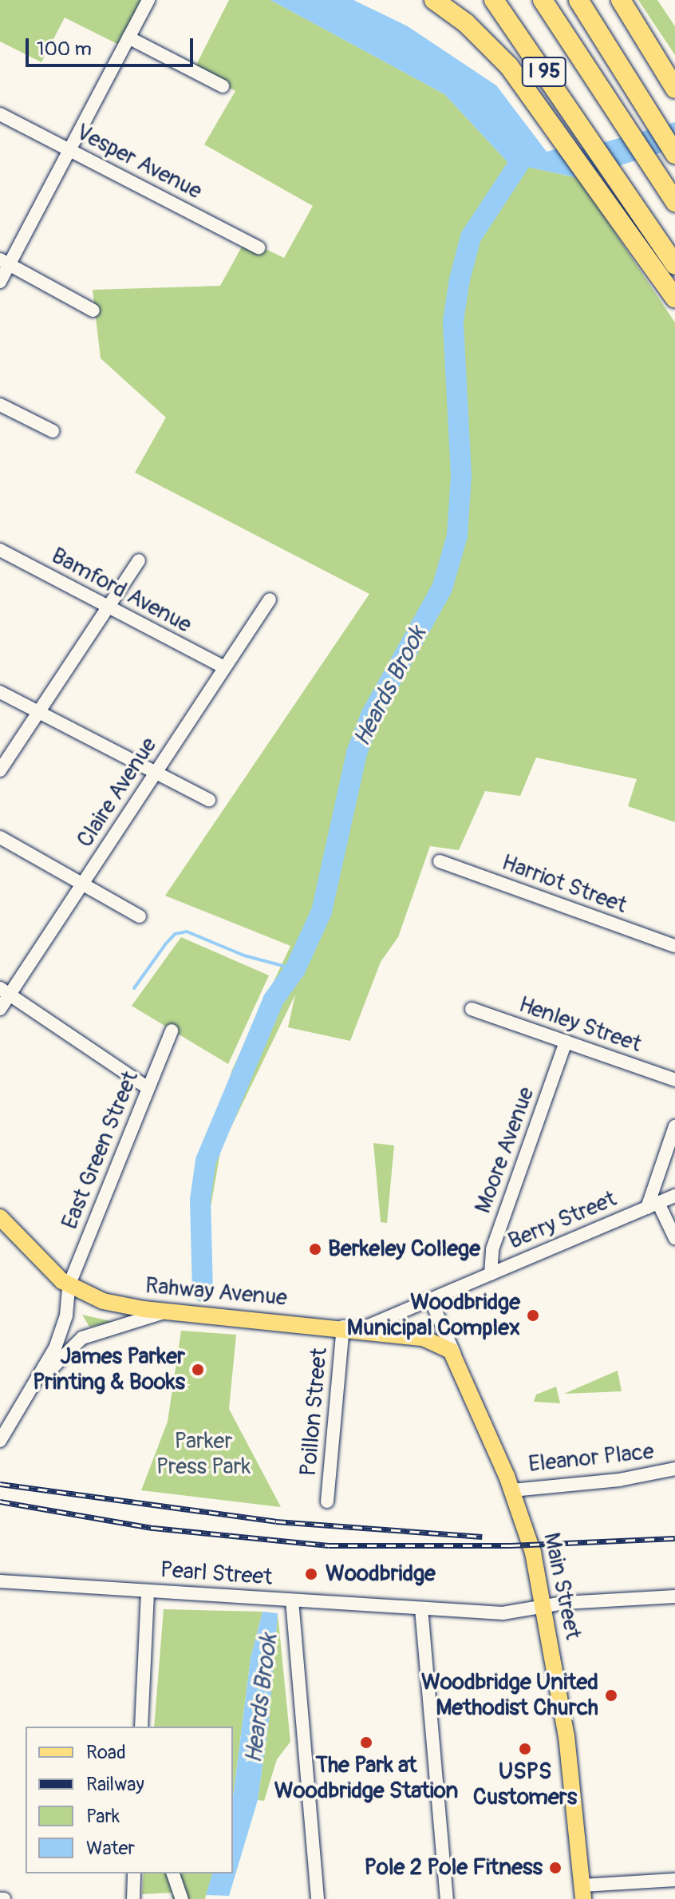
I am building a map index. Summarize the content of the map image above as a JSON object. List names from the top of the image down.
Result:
{
  "streets": {
    "highway": ["I 95"],
    "main road": ["Rahway Avenue", "Main Street"],
    "street": [
      "Vesper Avenue",
      "Bamford Avenue",
      "Claire Avenue",
      "Harriot Street",
      "Henley Street",
      "East Green Street",
      "Moore Avenue",
      "Berry Street",
      "Poillon Street",
      "Eleanor Place",
      "Pearl Street"
    ]
  },
  "crossings": [
    ["Bamford Avenue", "Claire Avenue"],
    ["Henley Street", "Moore Avenue"],
    ["East Green Street", "Rahway Avenue"],
    ["Moore Avenue", "Berry Street"],
    ["Berry Street", "Rahway Avenue"],
    ["Berry Street", "Main Street"],
    ["Rahway Avenue", "Poillon Street"],
    ["Rahway Avenue", "Main Street"],
    ["Eleanor Place", "Main Street"],
    ["Pearl Street", "Main Street"]
  ],
  "water": ["Heards Brook"],
  "parks": ["Parker Press Park"],
  "places": [
    "Berkeley College",
    "Woodbridge Municipal Complex",
    "James Parker Printing & Books",
    "Woodbridge",
    "Woodbridge United Methodist Church",
    "The Park at Woodbridge Station",
    "USPS Customers",
    "Pole 2 Pole Fitness"
  ],
  "legend": [
    "Road",
    "Railway",
    "Park",
    "Water"
  ],
  "scale_bar": "100 m"
}
